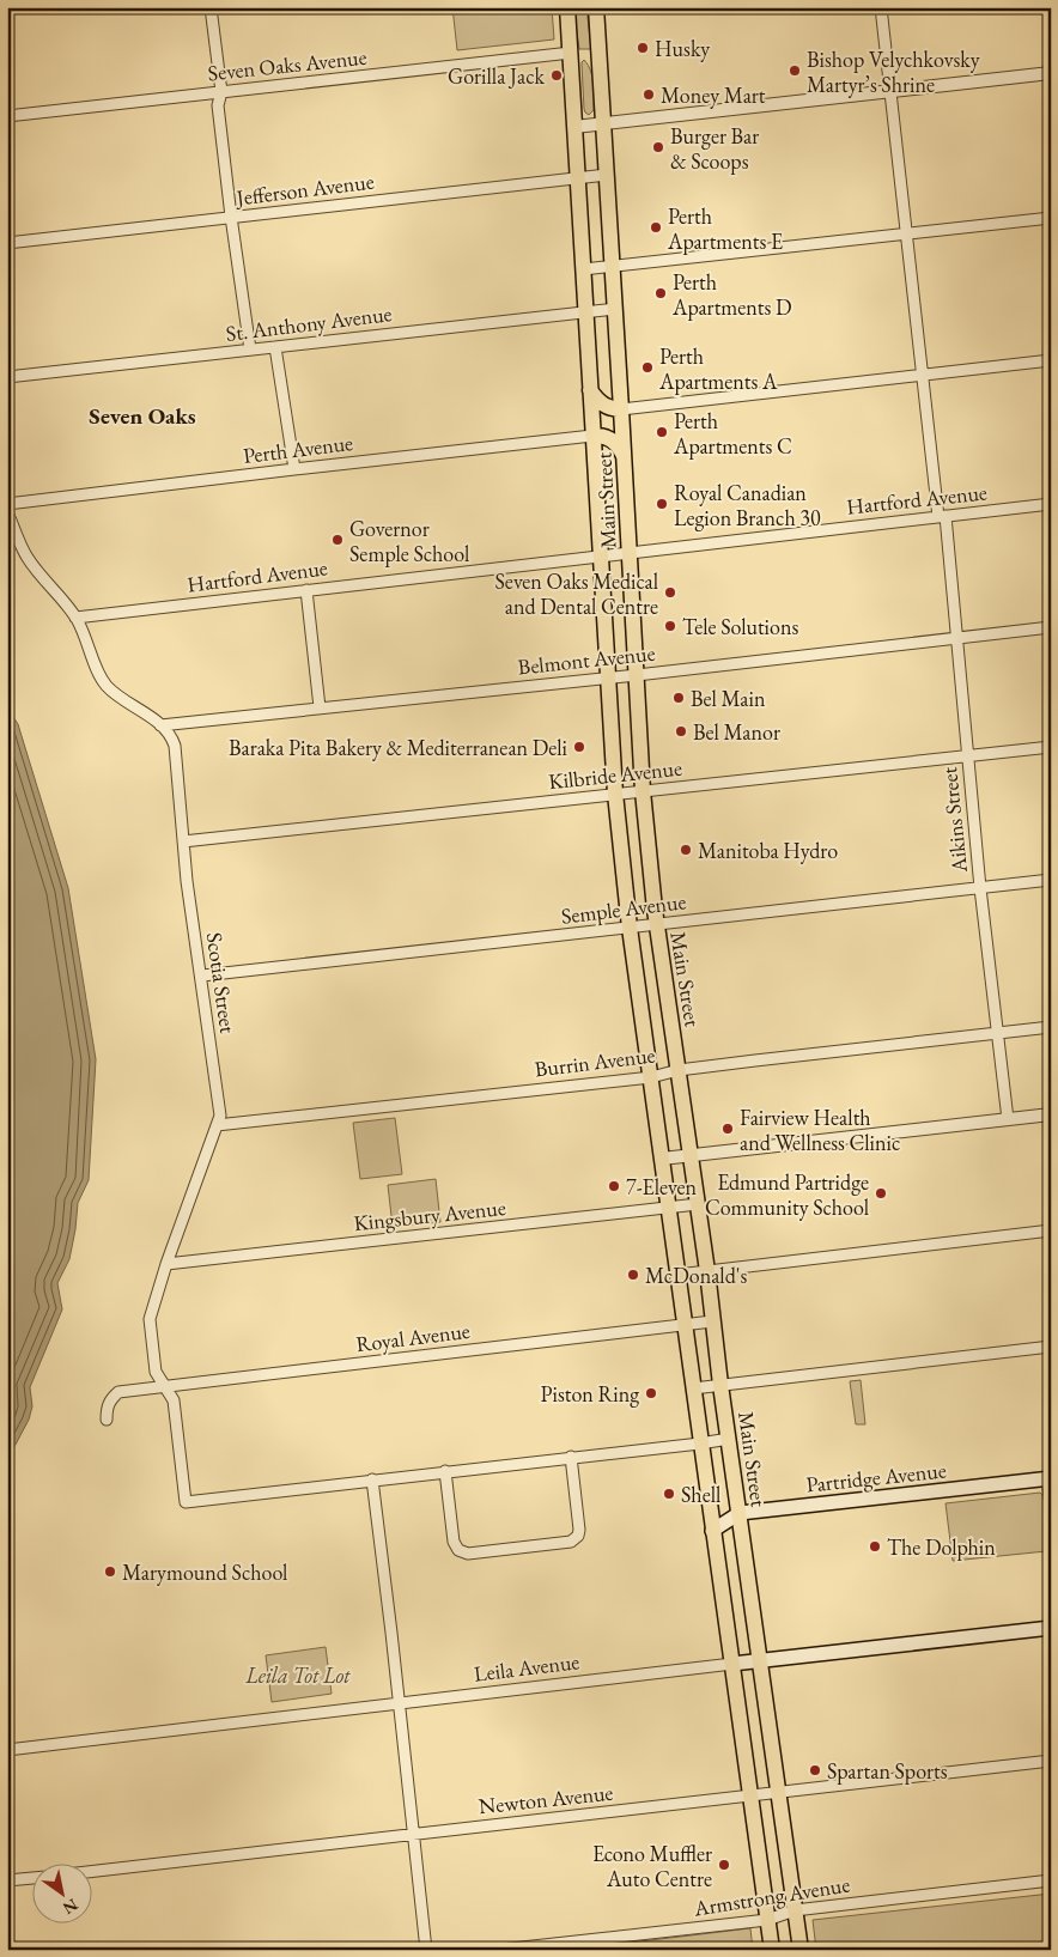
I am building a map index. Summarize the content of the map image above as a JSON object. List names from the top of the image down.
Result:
{
  "streets": {
    "main road": ["Main Street", "Partridge Avenue", "Leila Avenue"],
    "street": [
      "Seven Oaks Avenue",
      "Jefferson Avenue",
      "St. Anthony Avenue",
      "Perth Avenue",
      "Hartford Avenue",
      "Belmont Avenue",
      "Kilbride Avenue",
      "Aikins Street",
      "Semple Avenue",
      "Scotia Street",
      "Burrin Avenue",
      "Kingsbury Avenue",
      "Royal Avenue",
      "Newton Avenue",
      "Armstrong Avenue"
    ]
  },
  "crossings": [
    ["Seven Oaks Avenue", "Main Street"],
    ["Jefferson Avenue", "Main Street"],
    ["St. Anthony Avenue", "Main Street"],
    ["Perth Avenue", "Main Street"],
    ["Hartford Avenue", "Main Street"],
    ["Hartford Avenue", "Aikins Street"],
    ["Hartford Avenue", "Scotia Street"],
    ["Main Street", "Belmont Avenue"],
    ["Main Street", "Kilbride Avenue"],
    ["Main Street", "Semple Avenue"],
    ["Main Street", "Burrin Avenue"],
    ["Main Street", "Kingsbury Avenue"],
    ["Main Street", "Royal Avenue"],
    ["Main Street", "Partridge Avenue"],
    ["Main Street", "Leila Avenue"],
    ["Main Street", "Newton Avenue"],
    ["Main Street", "Armstrong Avenue"],
    ["Belmont Avenue", "Aikins Street"],
    ["Belmont Avenue", "Scotia Street"],
    ["Kilbride Avenue", "Aikins Street"],
    ["Kilbride Avenue", "Scotia Street"],
    ["Aikins Street", "Semple Avenue"],
    ["Aikins Street", "Burrin Avenue"],
    ["Semple Avenue", "Scotia Street"],
    ["Scotia Street", "Burrin Avenue"],
    ["Scotia Street", "Kingsbury Avenue"],
    ["Scotia Street", "Royal Avenue"]
  ],
  "districts": ["Seven Oaks"],
  "parks": ["Leila Tot Lot"],
  "places": [
    "Husky",
    "Bishop Velychkovsky Martyr’s Shrine",
    "Gorilla Jack",
    "Money Mart",
    "Burger Bar & Scoops",
    "Perth Apartments E",
    "Perth Apartments D",
    "Perth Apartments A",
    "Perth Apartments C",
    "Royal Canadian Legion Branch 30",
    "Governor Semple School",
    "Seven Oaks Medical and Dental Centre",
    "Tele Solutions",
    "Bel Main",
    "Bel Manor",
    "Baraka Pita Bakery & Mediterranean Deli",
    "Manitoba Hydro",
    "Fairview Health and Wellness Clinic",
    "7-Eleven",
    "Edmund Partridge Community School",
    "McDonald's",
    "Piston Ring",
    "Shell",
    "The Dolphin",
    "Marymound School",
    "Spartan Sports",
    "Econo Muffler Auto Centre"
  ],
  "north": "bottom right"
}
